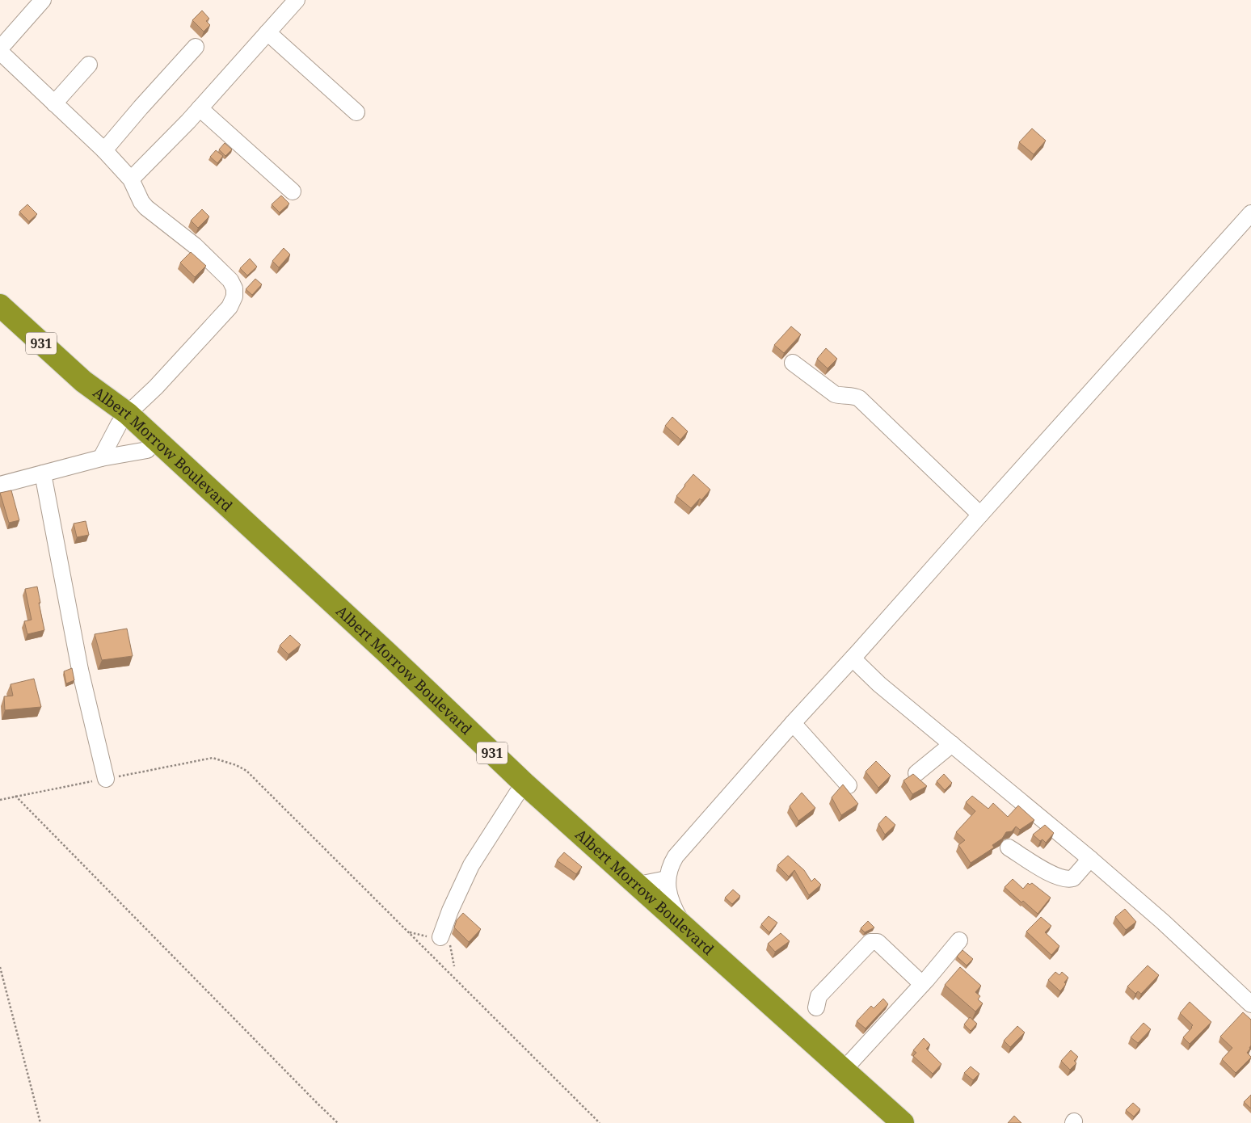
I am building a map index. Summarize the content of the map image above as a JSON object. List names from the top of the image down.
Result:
{
  "streets": {
    "highway": ["931", "Albert Morrow Boulevard"]
  }
}
